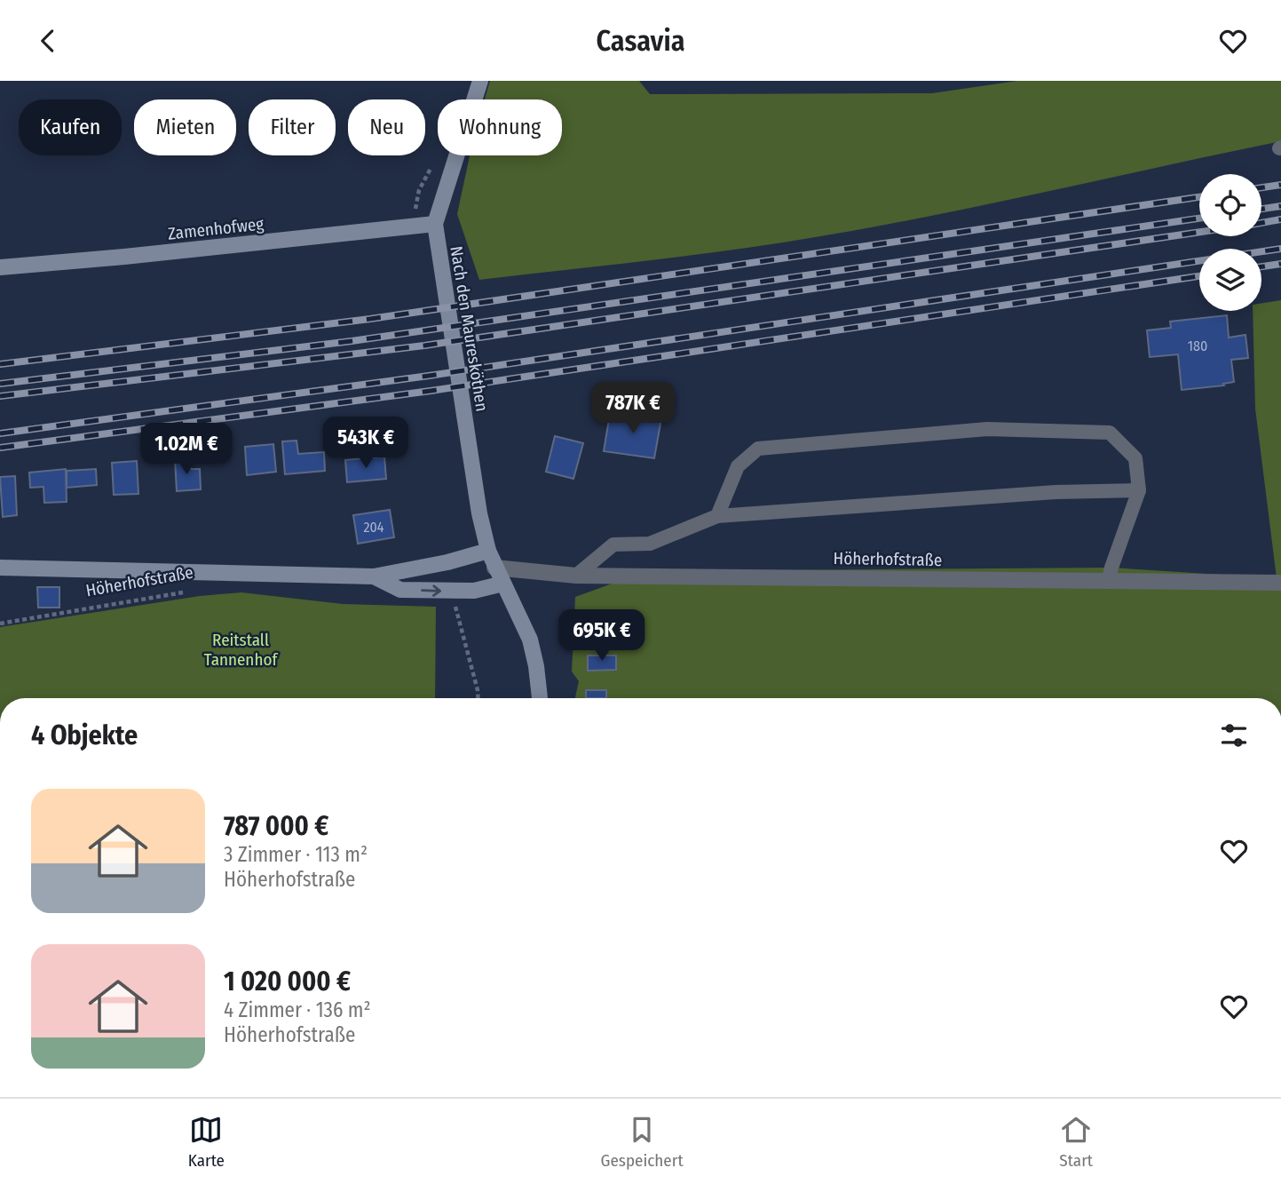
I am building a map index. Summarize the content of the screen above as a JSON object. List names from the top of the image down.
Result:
{
  "streets": {
    "street": ["Zamenhofweg", "Nach den Mauresköthen", "Höherhofstraße"]
  },
  "crossings": [
    ["Zamenhofweg", "Nach den Mauresköthen"],
    ["Nach den Mauresköthen", "Höherhofstraße"]
  ],
  "parks": ["Reitstall Tannenhof"],
  "house_numbers": ["180", "204"],
  "page": {
    "header": "Casavia",
    "chip": [
      "Kaufen",
      "Mieten",
      "Filter",
      "Neu",
      "Wohnung"
    ],
    "price": [
      "787K €",
      "543K €",
      "1.02M €",
      "695K €"
    ],
    "heading": "4 Objekte",
    "list": [
      {
        "name": "787 000 €",
        "note": "3 Zimmer · 113 m² · Höherhofstraße"
      },
      {
        "name": "1 020 000 €",
        "note": "4 Zimmer · 136 m² · Höherhofstraße"
      }
    ],
    "tabs": ["Karte", "Gespeichert", "Start"]
  }
}
